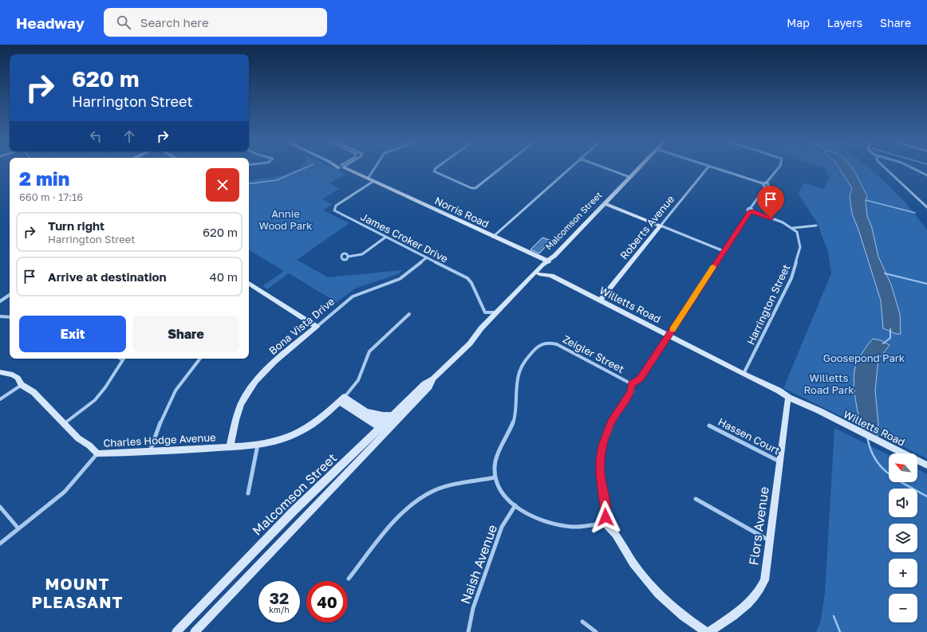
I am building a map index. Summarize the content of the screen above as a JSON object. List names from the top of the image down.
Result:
{
  "streets": {
    "street": [
      "Norris Road",
      "Malcomson Street",
      "Roberts Avenue",
      "James Croker Drive",
      "Willetts Road",
      "Harrington Street",
      "Bona Vista Drive",
      "Zeigler Street",
      "Hassen Court",
      "Charles Hodge Avenue",
      "Flors Avenue",
      "Naish Avenue"
    ]
  },
  "crossings": [
    ["Norris Road", "Malcomson Street"],
    ["Norris Road", "James Croker Drive"],
    ["Malcomson Street", "James Croker Drive"],
    ["Malcomson Street", "Willetts Road"],
    ["Roberts Avenue", "Willetts Road"],
    ["James Croker Drive", "Bona Vista Drive"],
    ["Willetts Road", "Harrington Street"],
    ["Willetts Road", "Flors Avenue"],
    ["Bona Vista Drive", "Charles Hodge Avenue"],
    ["Hassen Court", "Flors Avenue"]
  ],
  "districts": ["MOUNT PLEASANT"],
  "parks": ["Annie Wood Park", "Goosepond Park", "Willetts Road Park"],
  "north": "top left",
  "page": {
    "header": "Headway",
    "search": "Search here",
    "nav": ["Map", "Layers", "Share"],
    "turn": ["620 m", "Harrington Street"],
    "heading": ["2 min", "660 m · 17:16"],
    "list": [
      {
        "name": "Turn right",
        "note": "Harrington Street",
        "value": "620 m"
      },
      {
        "name": "Arrive at destination",
        "value": "40 m"
      }
    ],
    "buttons": ["Exit", "Share"],
    "map_buttons": ["+", "−"],
    "speed": "32 km/h",
    "limit": "40"
  }
}
